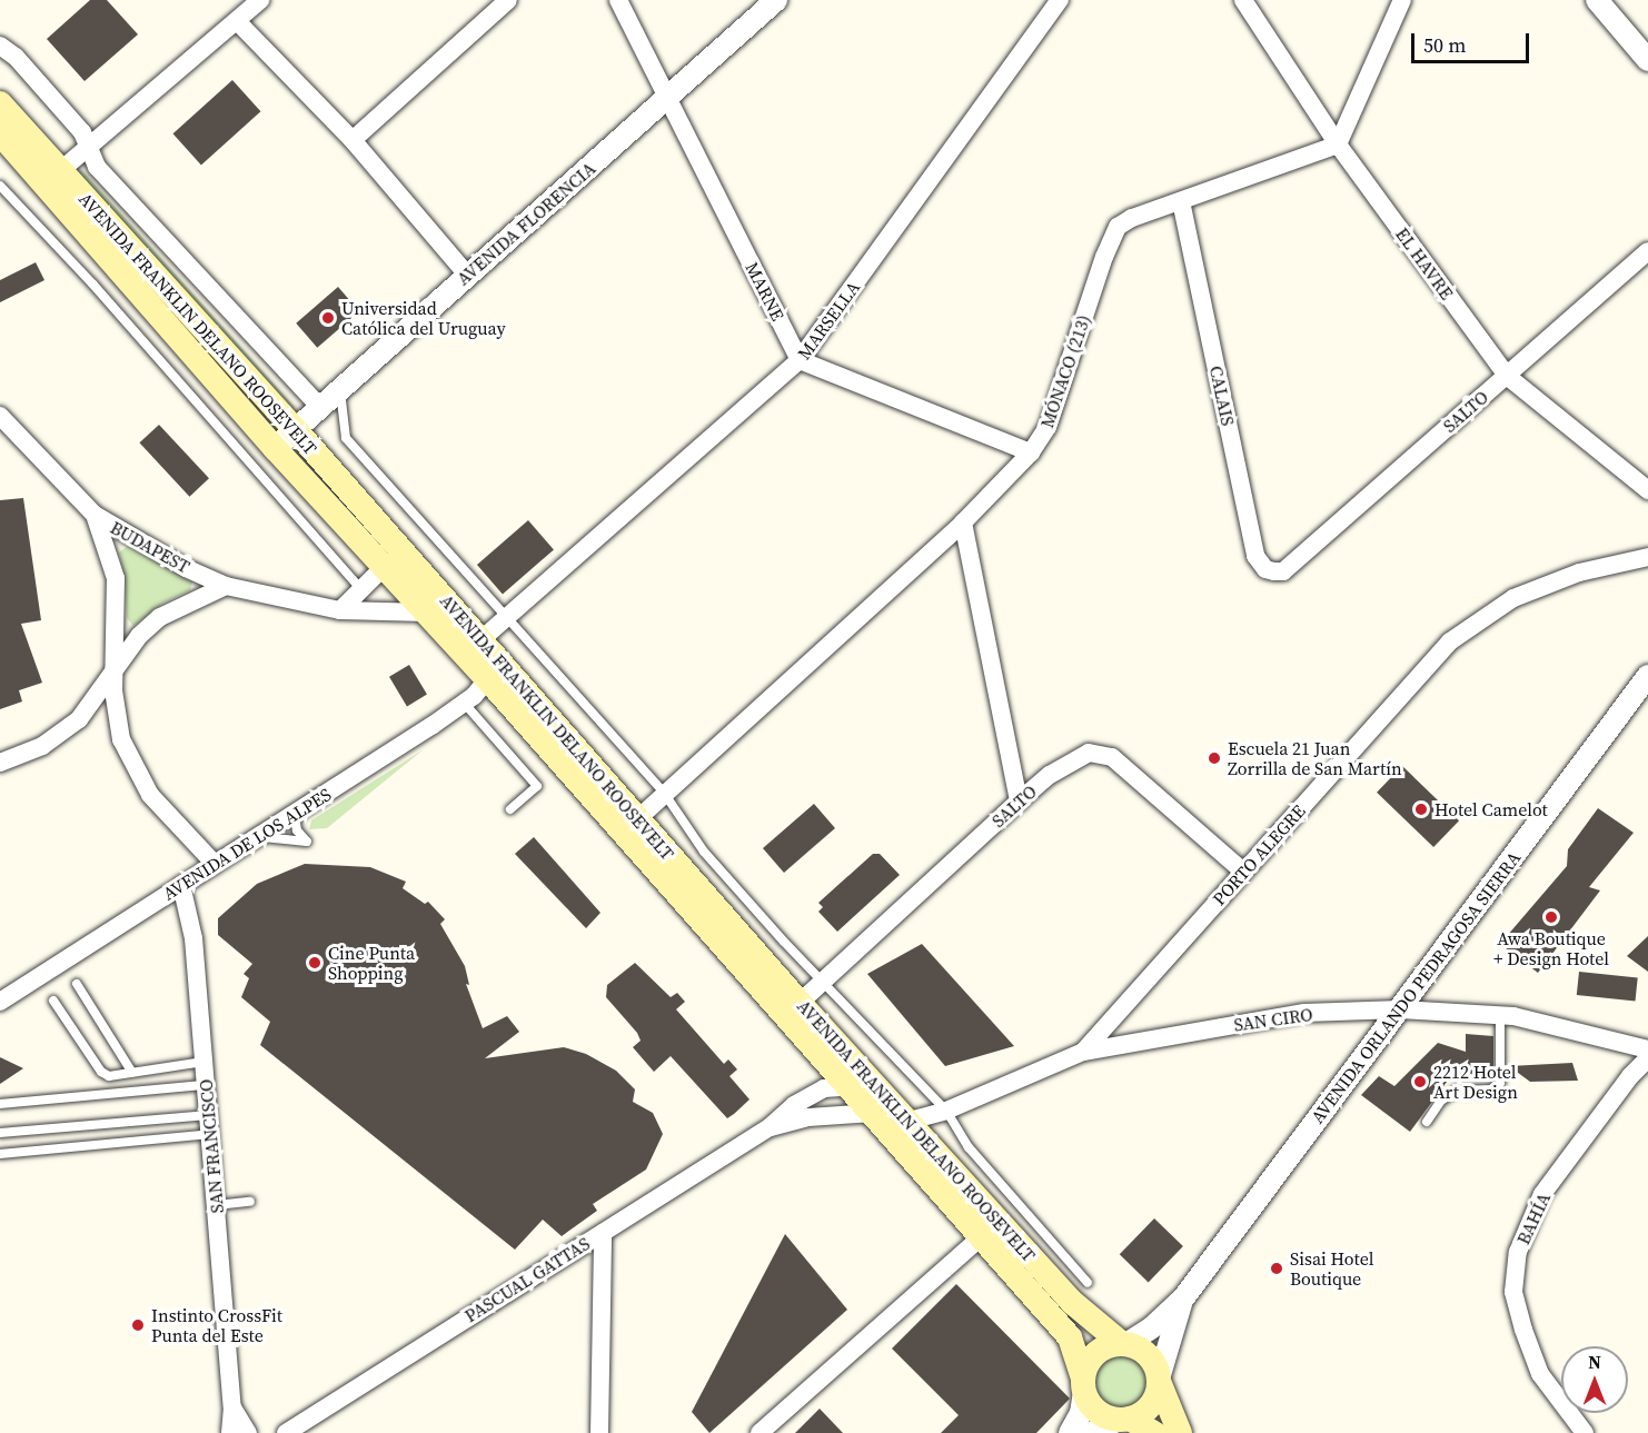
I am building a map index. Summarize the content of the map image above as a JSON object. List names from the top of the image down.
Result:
{
  "streets": {
    "main road": ["AVENIDA FRANKLIN DELANO ROOSEVELT"],
    "street": [
      "AVENIDA FLORENCIA",
      "EL HAVRE",
      "MARNE",
      "MARSELLA",
      "MÓNACO (213)",
      "CALAIS",
      "SALTO",
      "BUDAPEST",
      "AVENIDA DE LOS ALPES",
      "PORTO ALEGRE",
      "AVENIDA ORLANDO PEDRAGOSA SIERRA",
      "SAN CIRO",
      "SAN FRANCISCO",
      "BAHÍA",
      "PASCUAL GATTAS"
    ]
  },
  "crossings": [
    ["AVENIDA FLORENCIA", "MARNE"],
    ["AVENIDA FLORENCIA", "AVENIDA FRANKLIN DELANO ROOSEVELT"],
    ["EL HAVRE", "MÓNACO (213)"],
    ["EL HAVRE", "SALTO"],
    ["MARNE", "MARSELLA"],
    ["MARSELLA", "AVENIDA FRANKLIN DELANO ROOSEVELT"],
    ["AVENIDA FRANKLIN DELANO ROOSEVELT", "MÓNACO (213)"],
    ["AVENIDA FRANKLIN DELANO ROOSEVELT", "SALTO"],
    ["AVENIDA FRANKLIN DELANO ROOSEVELT", "BUDAPEST"],
    ["AVENIDA FRANKLIN DELANO ROOSEVELT", "AVENIDA DE LOS ALPES"],
    ["AVENIDA FRANKLIN DELANO ROOSEVELT", "AVENIDA ORLANDO PEDRAGOSA SIERRA"],
    ["AVENIDA FRANKLIN DELANO ROOSEVELT", "SAN CIRO"],
    ["AVENIDA FRANKLIN DELANO ROOSEVELT", "PASCUAL GATTAS"],
    ["MÓNACO (213)", "CALAIS"],
    ["CALAIS", "SALTO"],
    ["SALTO", "PORTO ALEGRE"],
    ["AVENIDA DE LOS ALPES", "SAN FRANCISCO"],
    ["PORTO ALEGRE", "SAN CIRO"],
    ["AVENIDA ORLANDO PEDRAGOSA SIERRA", "SAN CIRO"]
  ],
  "places": [
    "Universidad Católica del Uruguay",
    "Escuela 21 Juan Zorrilla de San Martín",
    "Hotel Camelot",
    "Awa Boutique + Design Hotel",
    "Cine Punta Shopping",
    "2212 Hotel Art Design",
    "Sisai Hotel Boutique",
    "Instinto CrossFit Punta del Este"
  ],
  "scale_bar": "50 m",
  "north": "top"
}
